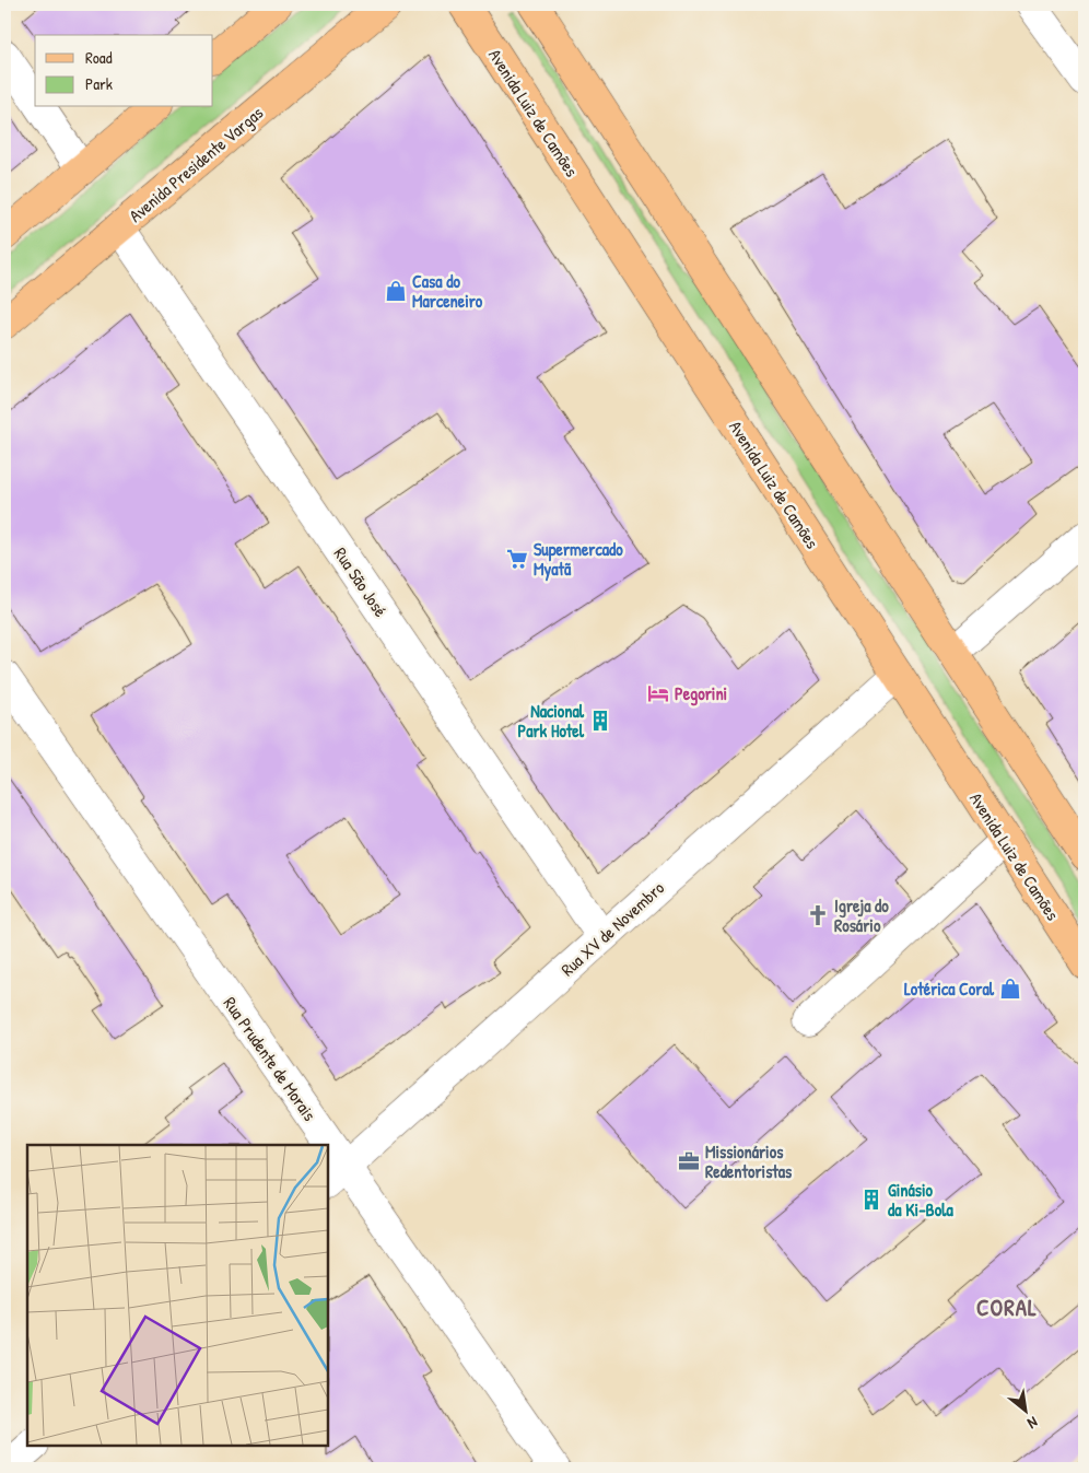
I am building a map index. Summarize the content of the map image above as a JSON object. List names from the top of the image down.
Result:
{
  "streets": {
    "main road": ["Avenida Luiz de Camões", "Avenida Presidente Vargas"],
    "street": ["Rua São José", "Rua XV de Novembro", "Rua Prudente de Morais"]
  },
  "crossings": [
    ["Avenida Luiz de Camões", "Rua XV de Novembro"],
    ["Avenida Presidente Vargas", "Rua São José"],
    ["Rua São José", "Rua XV de Novembro"],
    ["Rua XV de Novembro", "Rua Prudente de Morais"]
  ],
  "districts": ["CORAL"],
  "places": {
    "shop": ["Casa do Marceneiro", "Lotérica Coral"],
    "supermarket": ["Supermercado Myatã"],
    "hotel": ["Pegorini"],
    "building": ["Nacional Park Hotel", "Ginásio da Ki-Bola"],
    "church": ["Igreja do Rosário"],
    "office": ["Missionários Redentoristas"]
  },
  "legend": ["Road", "Park"],
  "north": "bottom right"
}
